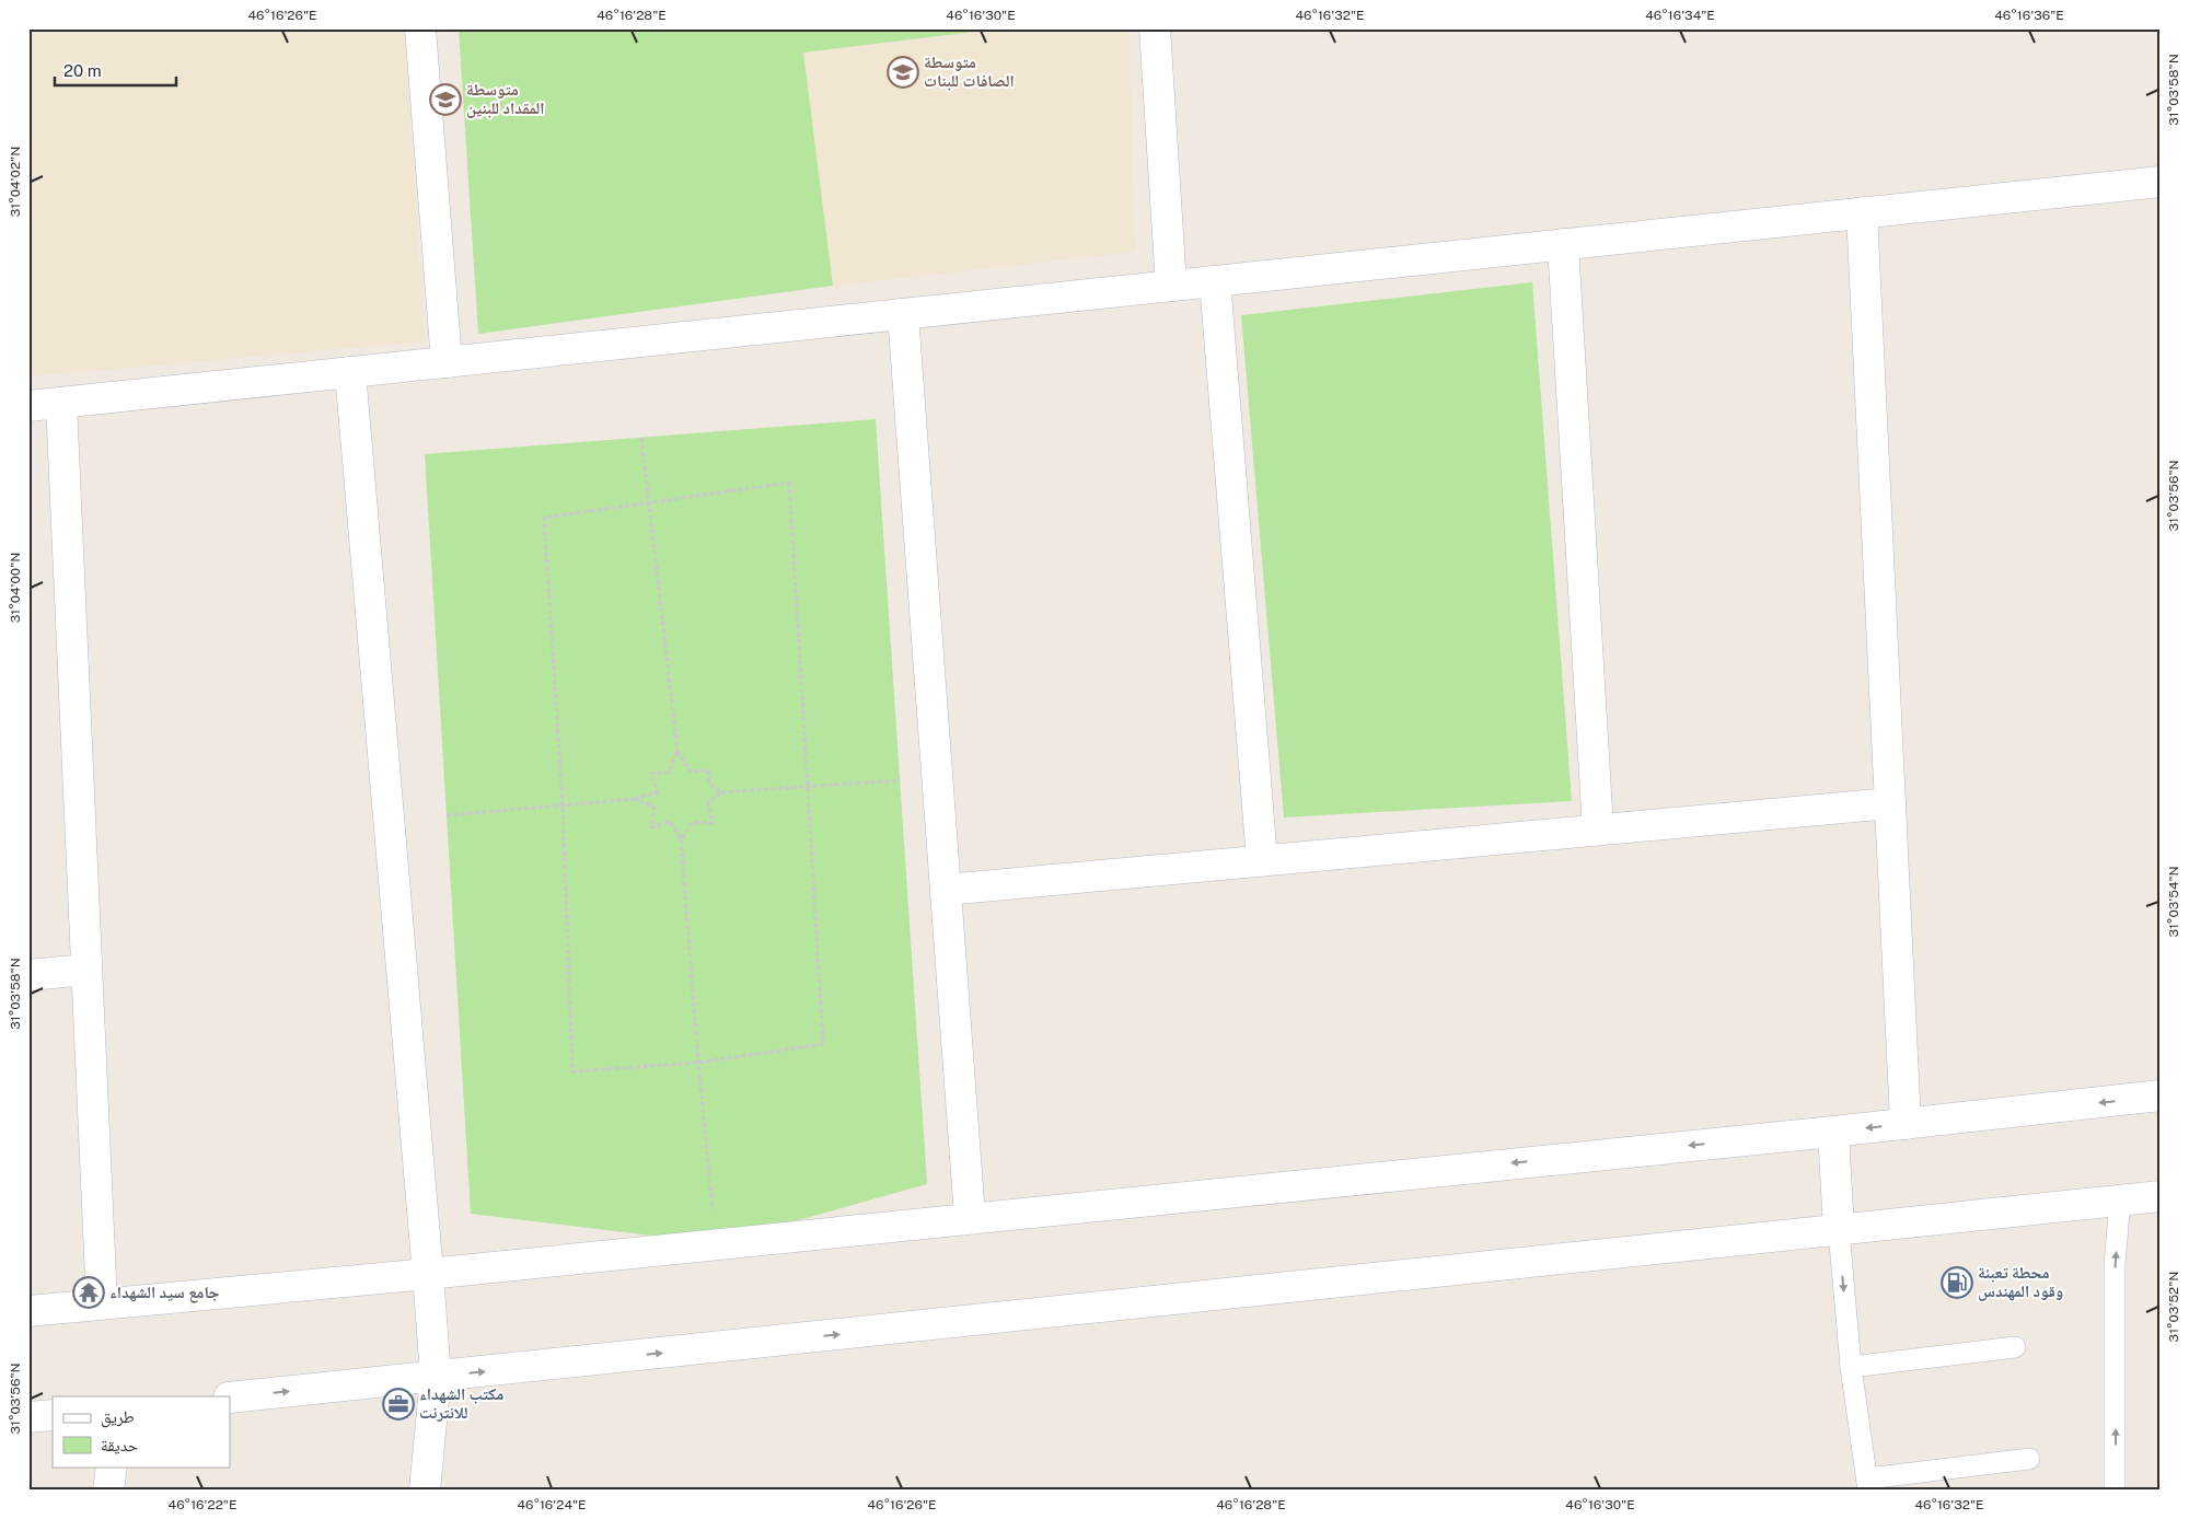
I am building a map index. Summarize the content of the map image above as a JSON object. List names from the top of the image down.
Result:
{
  "places": {
    "school or university": ["متوسطة الصافات للبنات", "متوسطة المقداد للبنين"],
    "fuel station": ["محطة تعبئة وقود المهندس"],
    "temple": ["جامع سيد الشهداء"],
    "office": ["مكتب الشهداء للانترنت"]
  },
  "legend": ["طريق", "حديقة"],
  "scale_bar": "20 m",
  "coordinates": [
    "46°16'26\"E",
    "46°16'28\"E",
    "46°16'30\"E",
    "46°16'32\"E",
    "46°16'34\"E",
    "46°16'36\"E",
    "31°03'58\"N",
    "31°04'02\"N",
    "31°03'56\"N",
    "31°04'00\"N",
    "31°03'54\"N",
    "31°03'52\"N",
    "46°16'22\"E",
    "46°16'24\"E"
  ]
}
